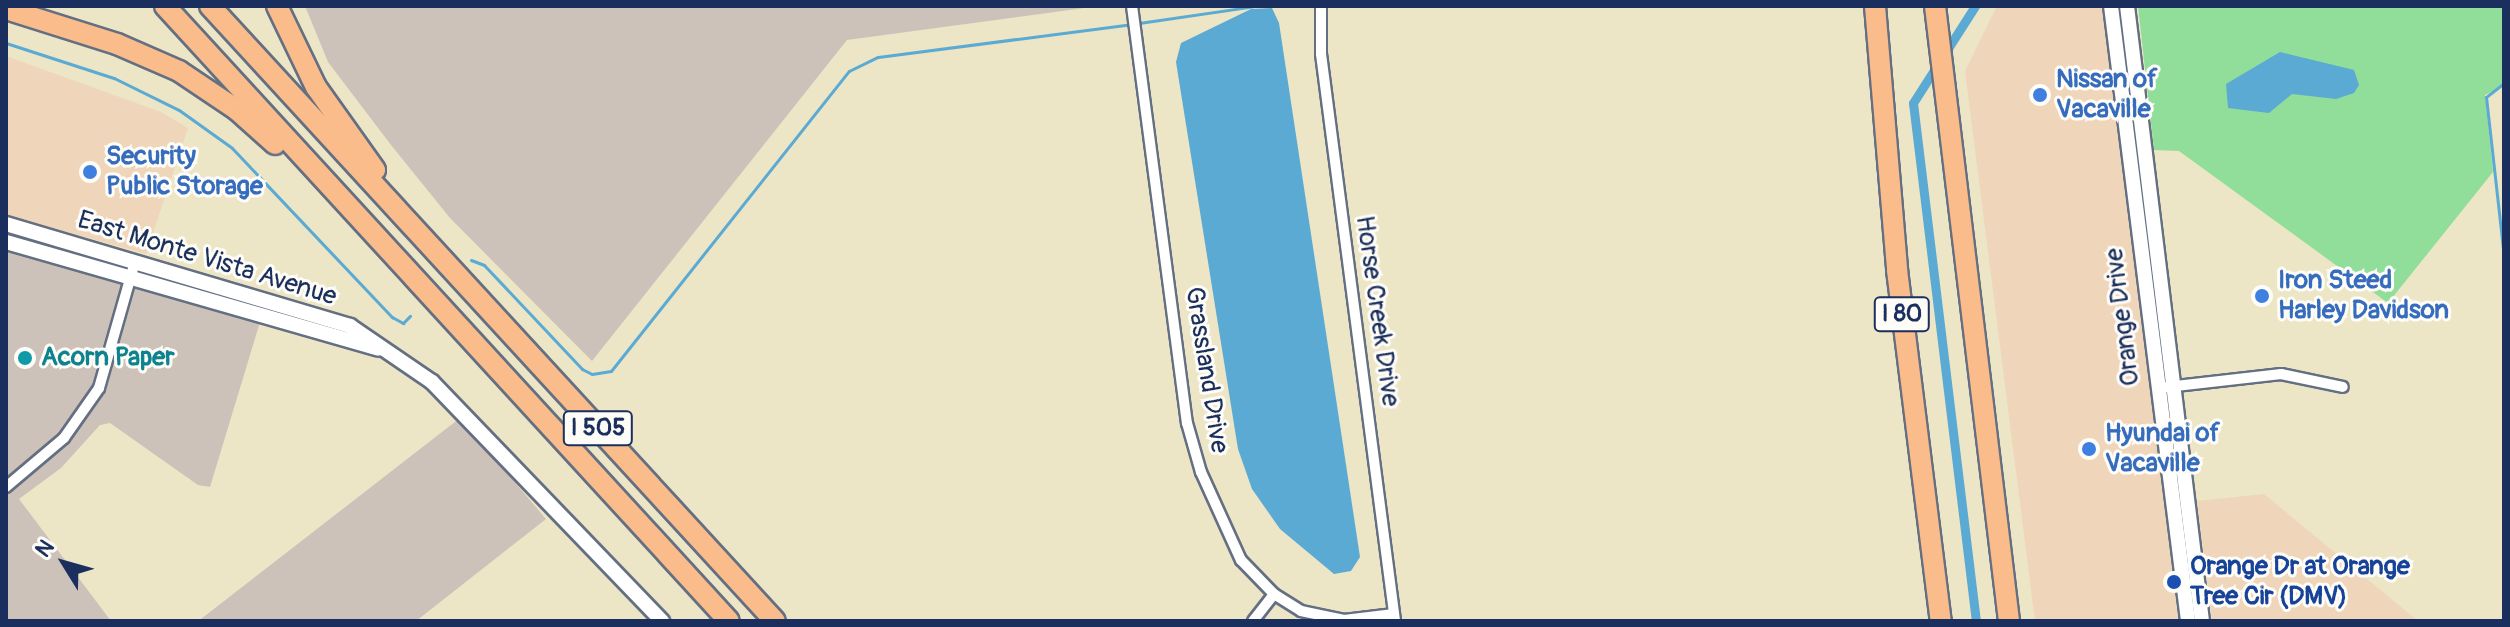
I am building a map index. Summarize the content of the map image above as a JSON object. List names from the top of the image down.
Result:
{
  "streets": {
    "highway": ["I 80", "I 505"],
    "street": [
      "East Monte Vista Avenue",
      "Horse Creek Drive",
      "Orange Drive",
      "Grassland Drive"
    ]
  },
  "crossings": [
    ["Horse Creek Drive", "Grassland Drive"]
  ],
  "places": [
    "Nissan of Vacaville",
    "Security Public Storage",
    "Iron Steed Harley Davidson",
    "Acorn Paper",
    "Hyundai of Vacaville",
    "Orange Dr at Orange Tree Cir (DMV)"
  ],
  "north": "top left"
}
